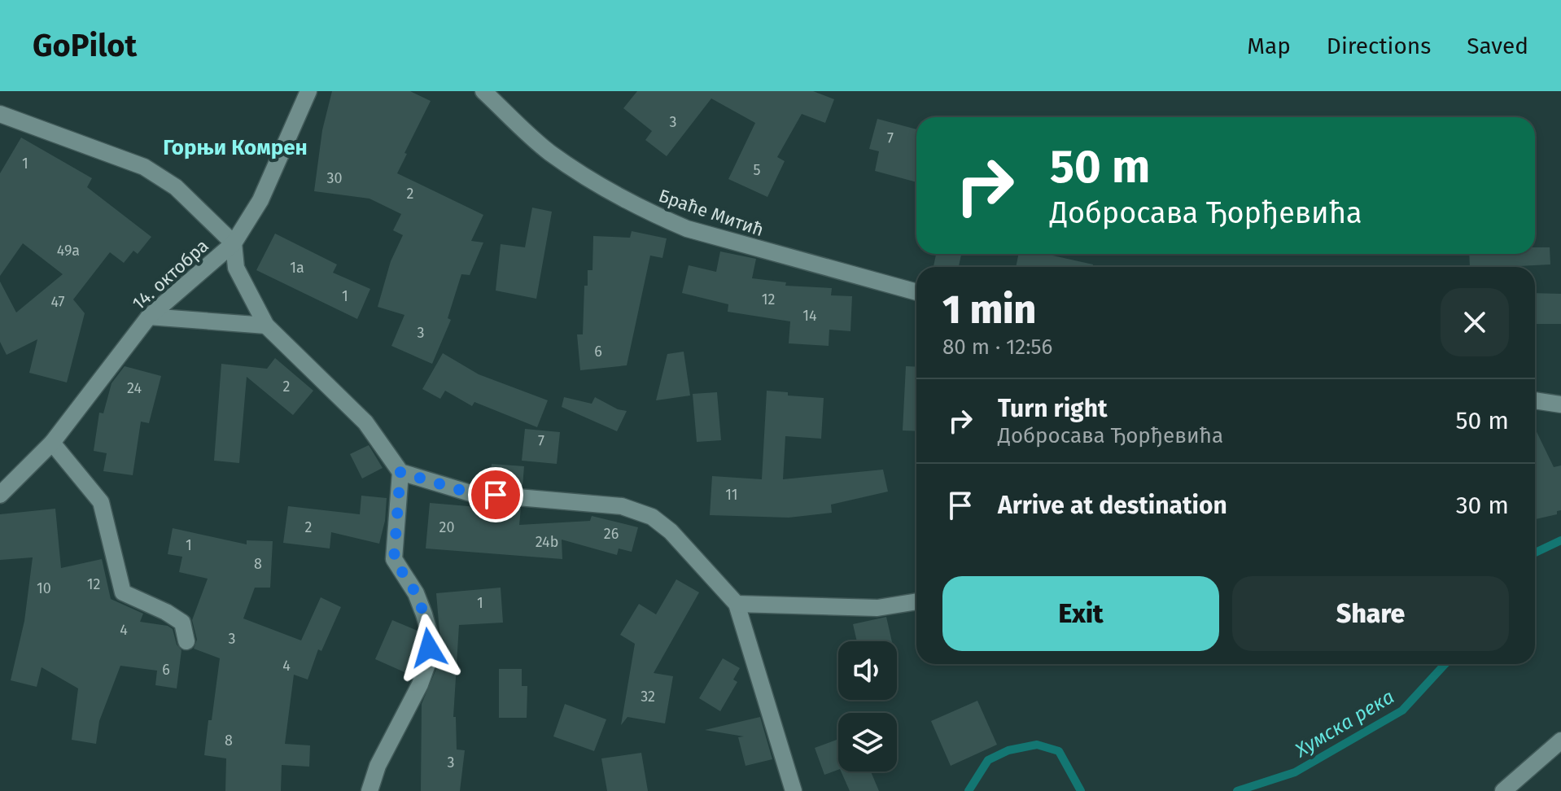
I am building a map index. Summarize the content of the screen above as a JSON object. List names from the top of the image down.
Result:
{
  "streets": {
    "street": ["Браће Митић", "14. октобра"]
  },
  "districts": ["Горњи Комрен"],
  "water": ["Хумска река"],
  "house_numbers": [
    "3",
    "7",
    "1",
    "5",
    "30",
    "2",
    "49a",
    "1a",
    "1",
    "12",
    "47",
    "14",
    "3",
    "6",
    "2",
    "24",
    "7",
    "11",
    "2",
    "20",
    "26",
    "24b",
    "1",
    "8",
    "12",
    "10",
    "1",
    "4",
    "3",
    "4",
    "6",
    "32",
    "8",
    "3"
  ],
  "page": {
    "header": "GoPilot",
    "nav": ["Map", "Directions", "Saved"],
    "turn": ["50 m", "Добросава Ђорђевића"],
    "heading": ["1 min", "80 m · 12:56"],
    "list": [
      {
        "name": "Turn right",
        "note": "Добросава Ђорђевића",
        "value": "50 m"
      },
      {
        "name": "Arrive at destination",
        "value": "30 m"
      }
    ],
    "buttons": ["Exit", "Share"]
  }
}
